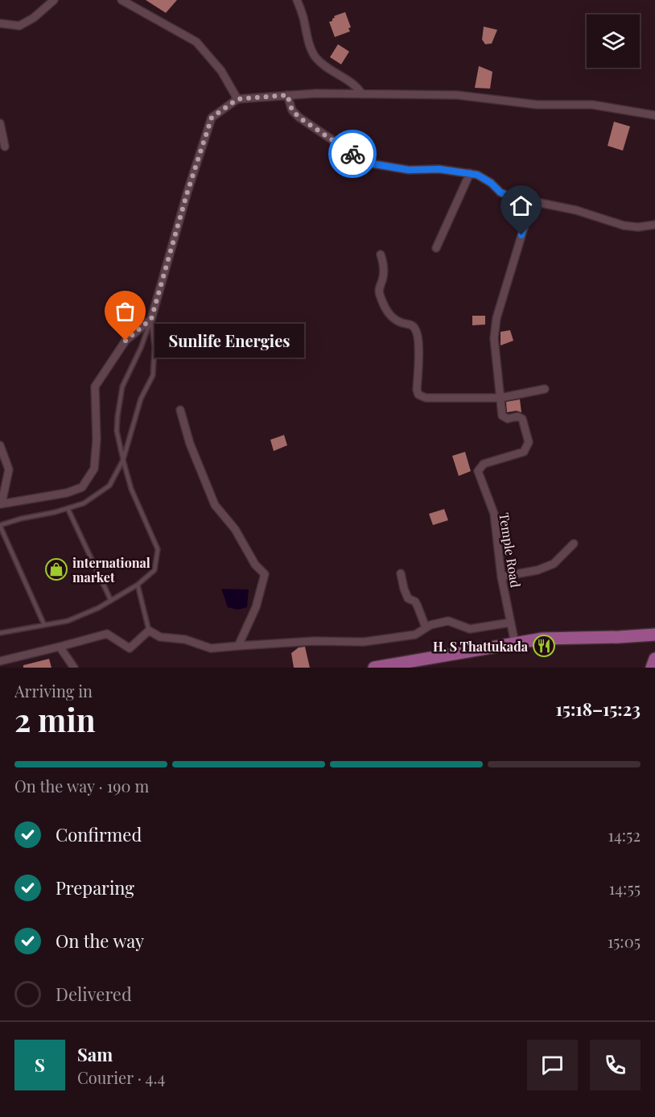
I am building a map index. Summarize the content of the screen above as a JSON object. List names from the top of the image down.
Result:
{
  "streets": {
    "street": ["Temple Road"]
  },
  "places": {
    "other": ["Sunlife Energies"],
    "shop": ["international market"],
    "restaurant": ["H. S Thattukada"]
  },
  "page": {
    "bubble": "Sunlife Energies",
    "heading": ["2 min", "Arriving in", "15:18–15:23"],
    "panel": ["Sam", "Courier · 4.4"],
    "bar": "On the way · 190 m",
    "list": [
      ["Confirmed", "14:52"],
      ["Preparing", "14:55"],
      ["On the way", "15:05"],
      "Delivered"
    ],
    "round": "S"
  }
}
